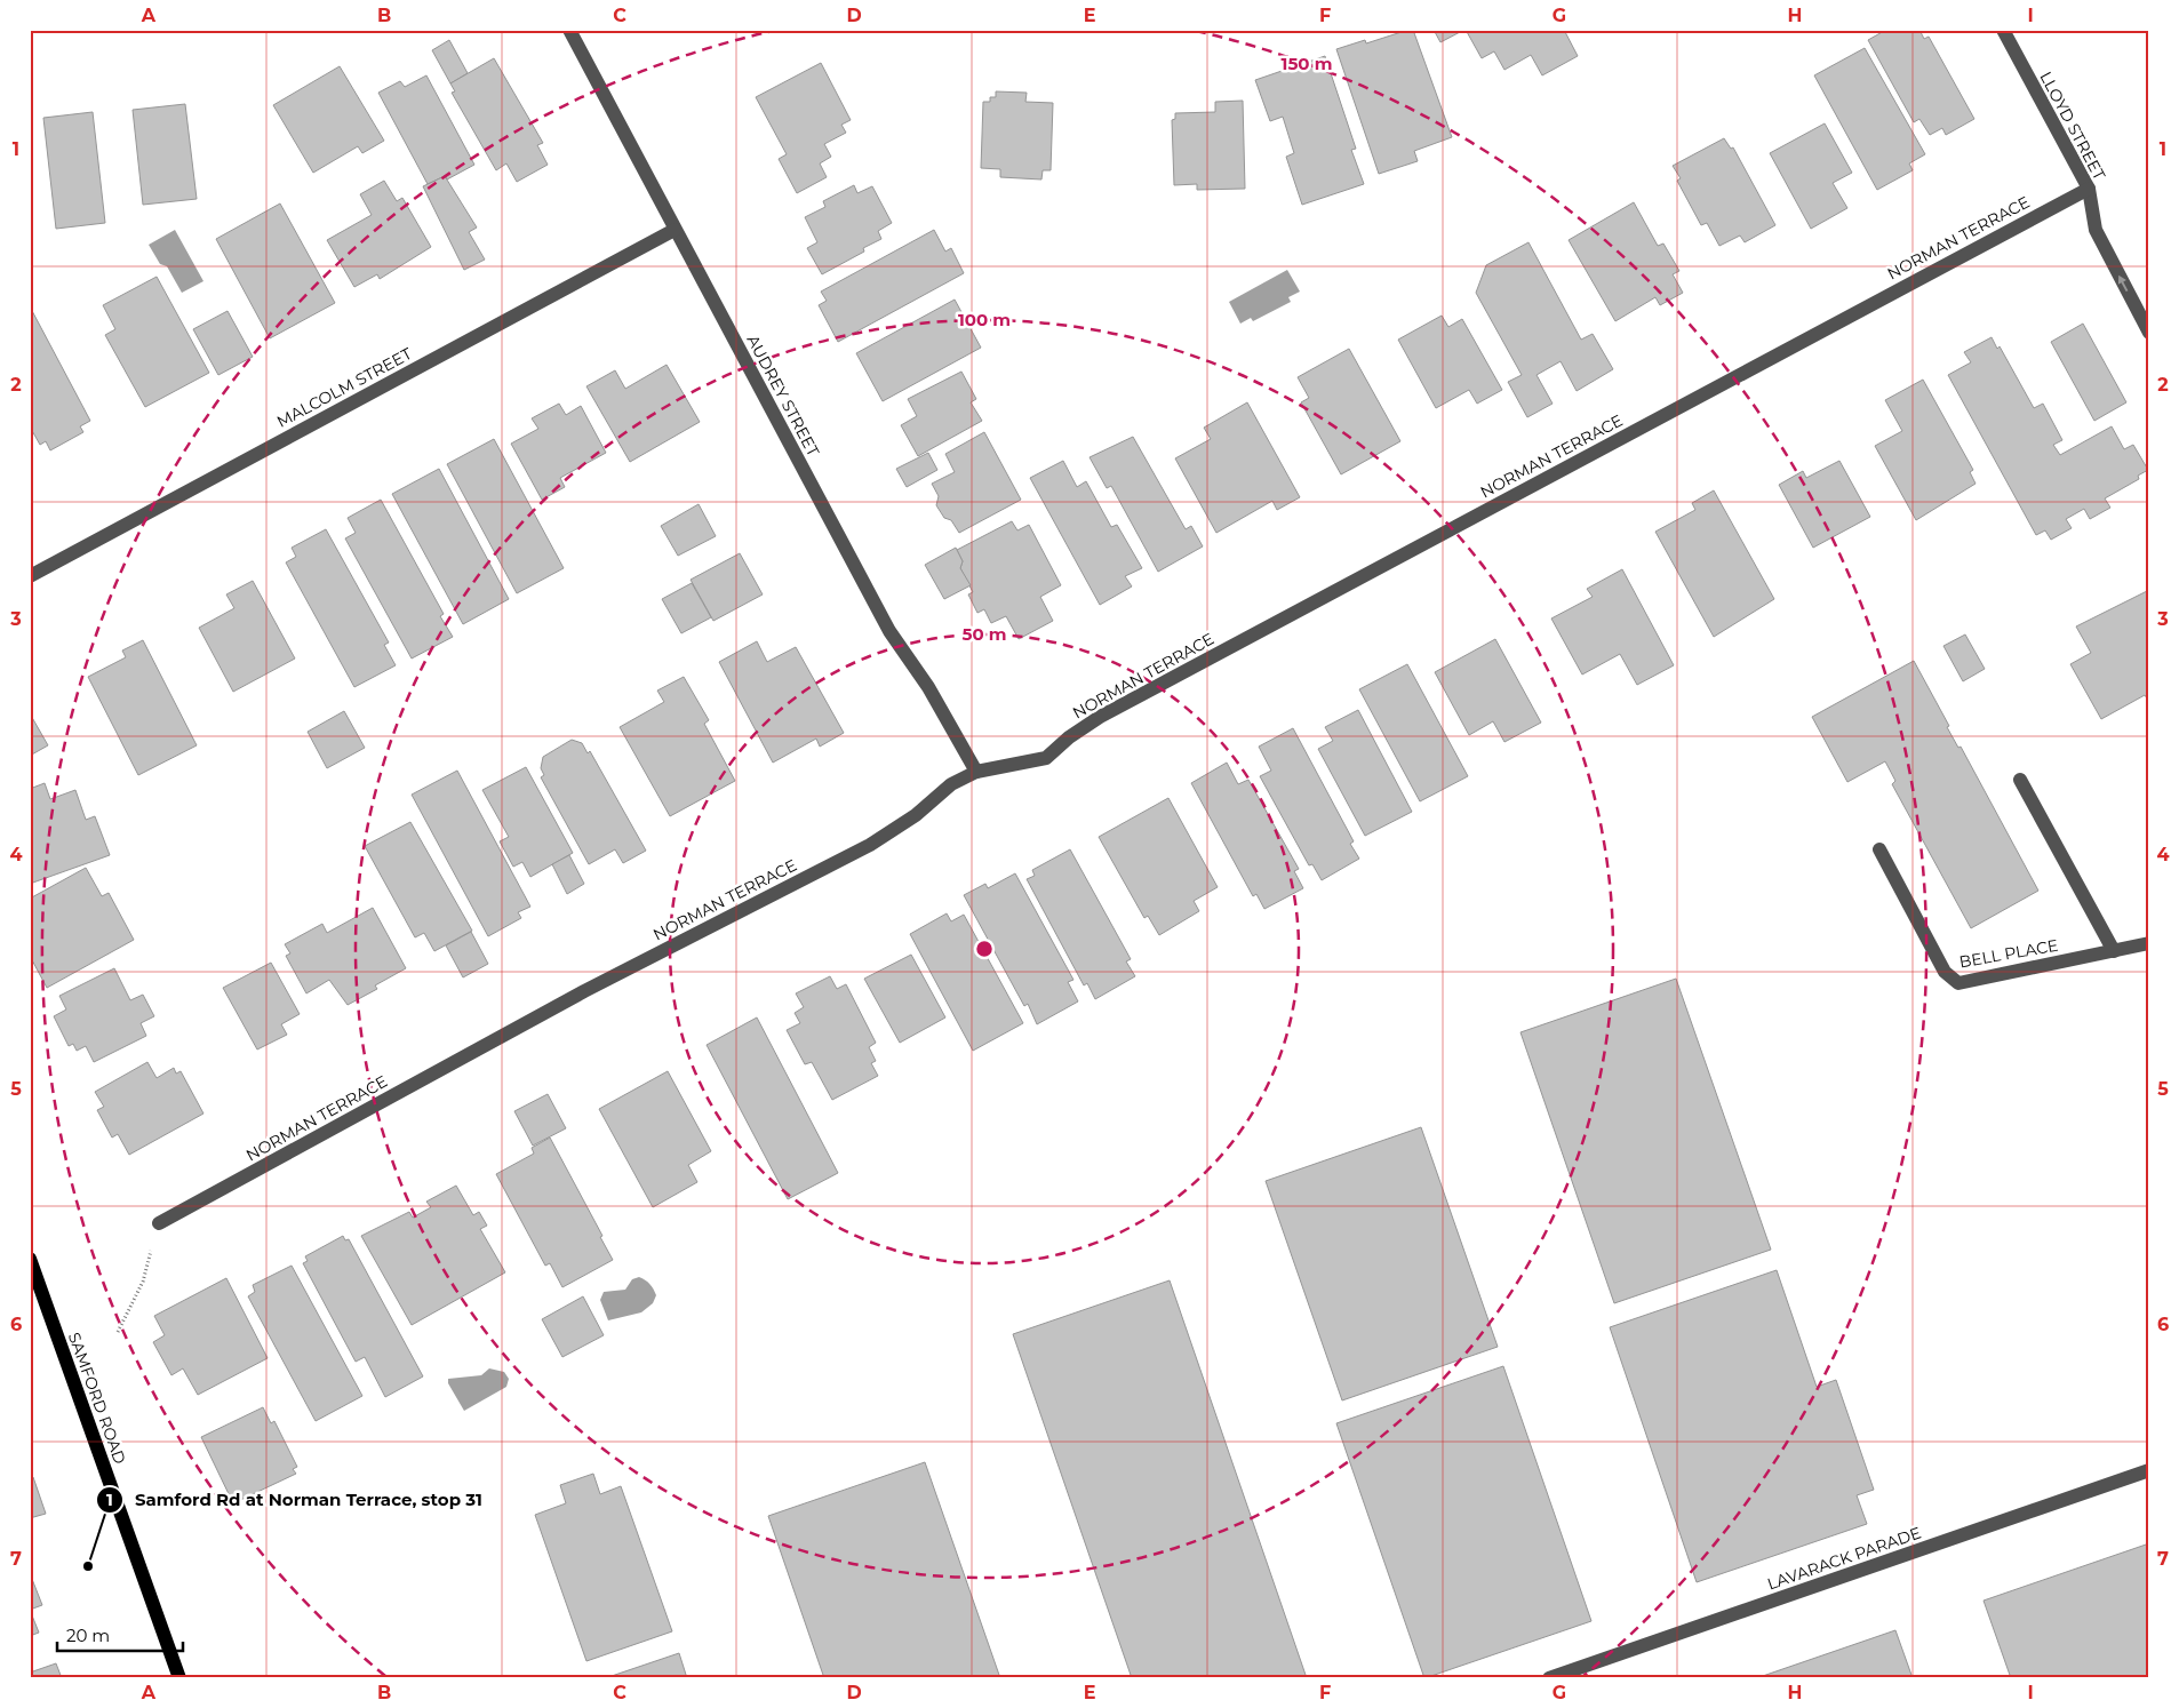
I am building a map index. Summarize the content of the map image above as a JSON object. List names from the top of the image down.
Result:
{
  "streets": {
    "main road": ["SAMFORD ROAD"],
    "street": [
      "LLOYD STREET",
      "NORMAN TERRACE",
      "MALCOLM STREET",
      "AUDREY STREET",
      "BELL PLACE",
      "LAVARACK PARADE"
    ]
  },
  "crossings": [
    ["LLOYD STREET", "NORMAN TERRACE"],
    ["NORMAN TERRACE", "AUDREY STREET"],
    ["MALCOLM STREET", "AUDREY STREET"]
  ],
  "one_way": ["LLOYD STREET"],
  "places": ["Samford Rd at Norman Terrace, stop 31"],
  "scale_bar": "20 m",
  "grid": {
    "columns": [
      "A",
      "B",
      "C",
      "D",
      "E",
      "F",
      "G",
      "H",
      "I"
    ],
    "rows": [
      "1",
      "2",
      "3",
      "4",
      "5",
      "6",
      "7"
    ]
  },
  "rings": ["150 m", "100 m", "50 m"]
}
